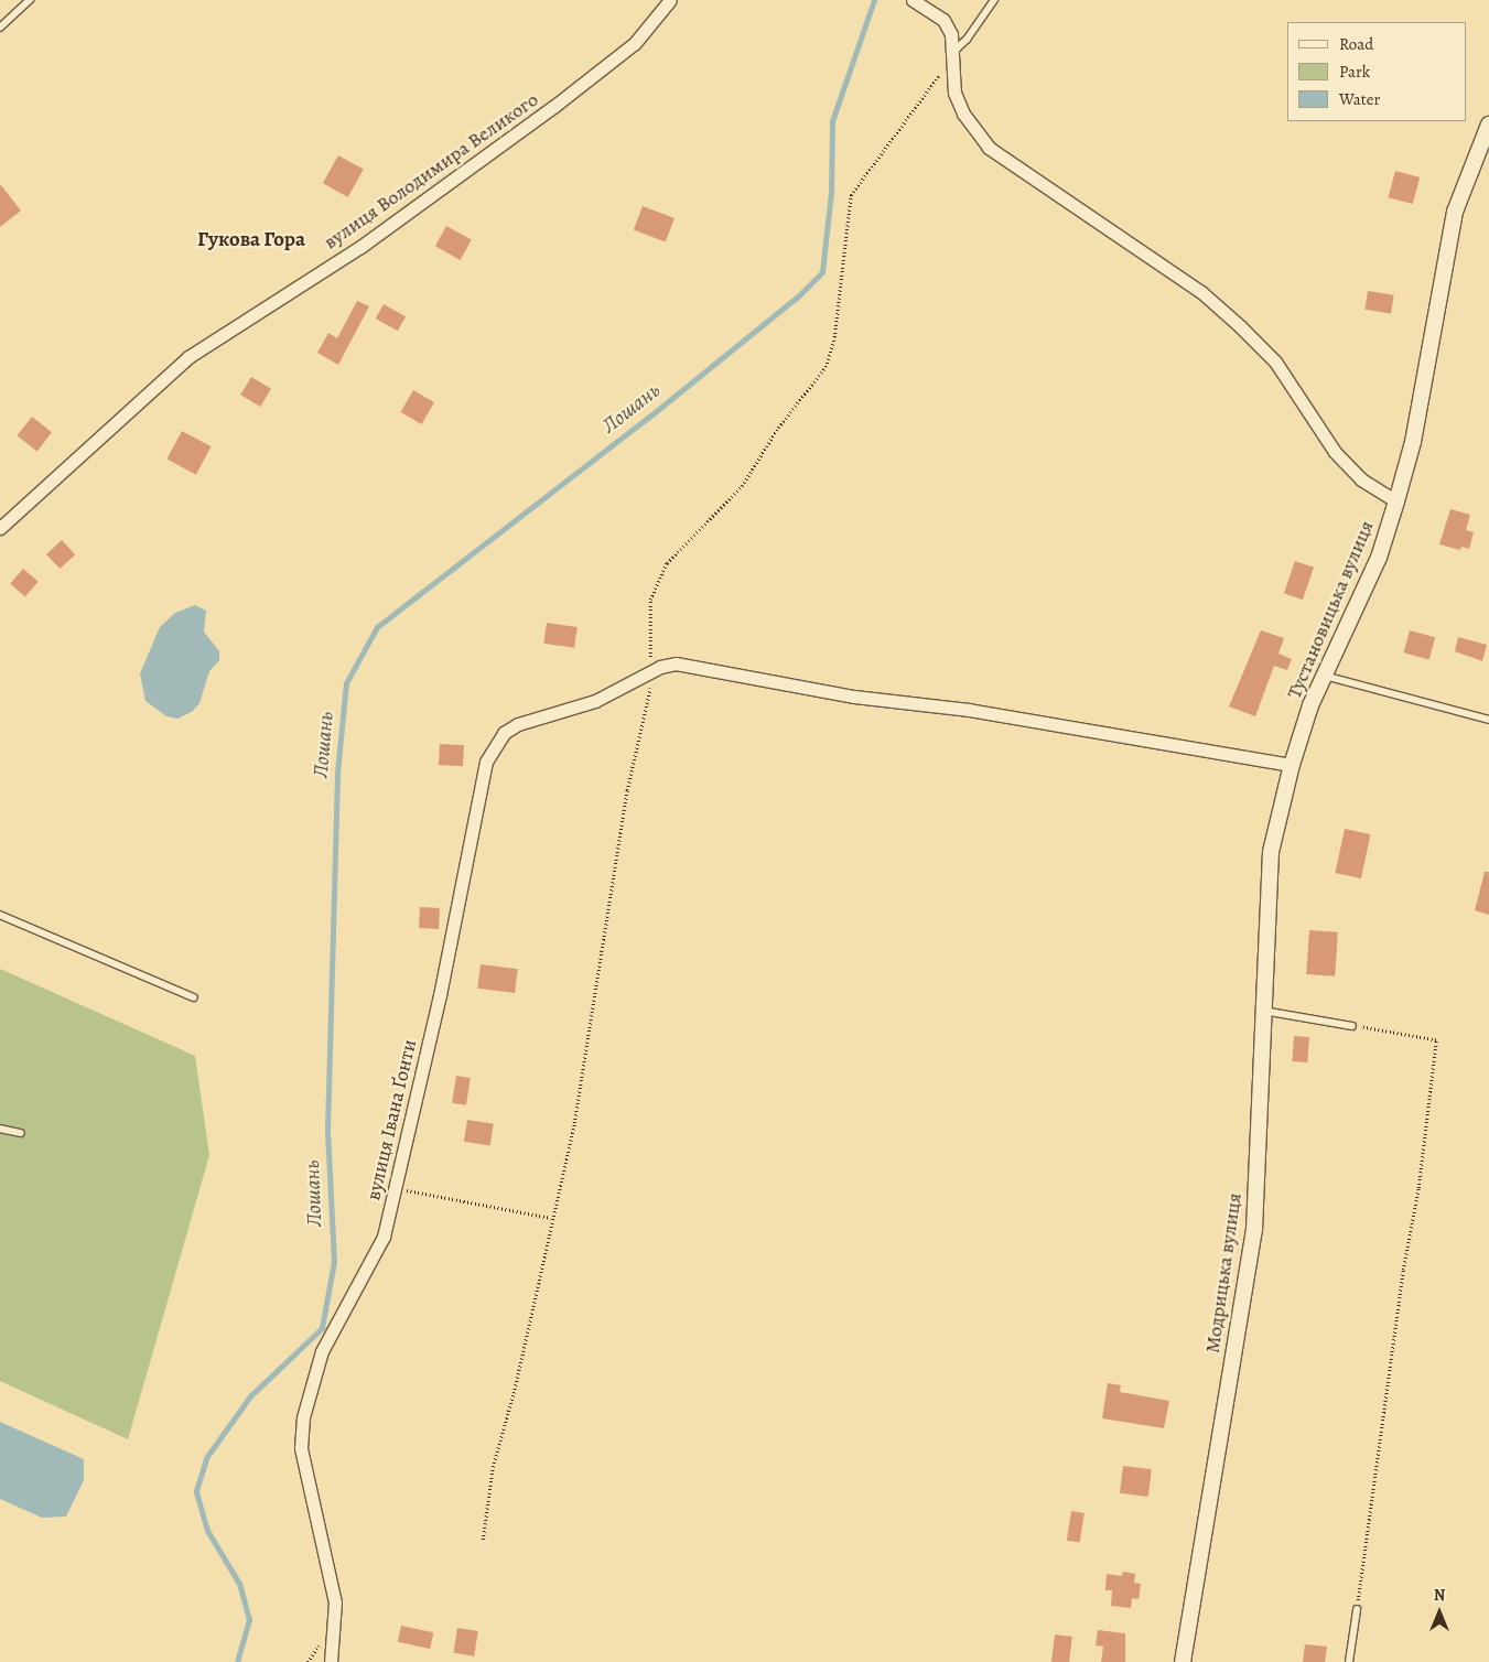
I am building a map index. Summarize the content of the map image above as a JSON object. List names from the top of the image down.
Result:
{
  "streets": {
    "street": [
      "вулиця Володимира Великого",
      "Тустановицька вулиця",
      "вулиця Івана Ґонти",
      "Модрицька вулиця"
    ]
  },
  "crossings": [
    ["Тустановицька вулиця", "вулиця Івана Ґонти"],
    ["Тустановицька вулиця", "Модрицька вулиця"]
  ],
  "districts": ["Гукова Гора"],
  "water": ["Лошань"],
  "legend": ["Road", "Park", "Water"],
  "north": "top"
}
